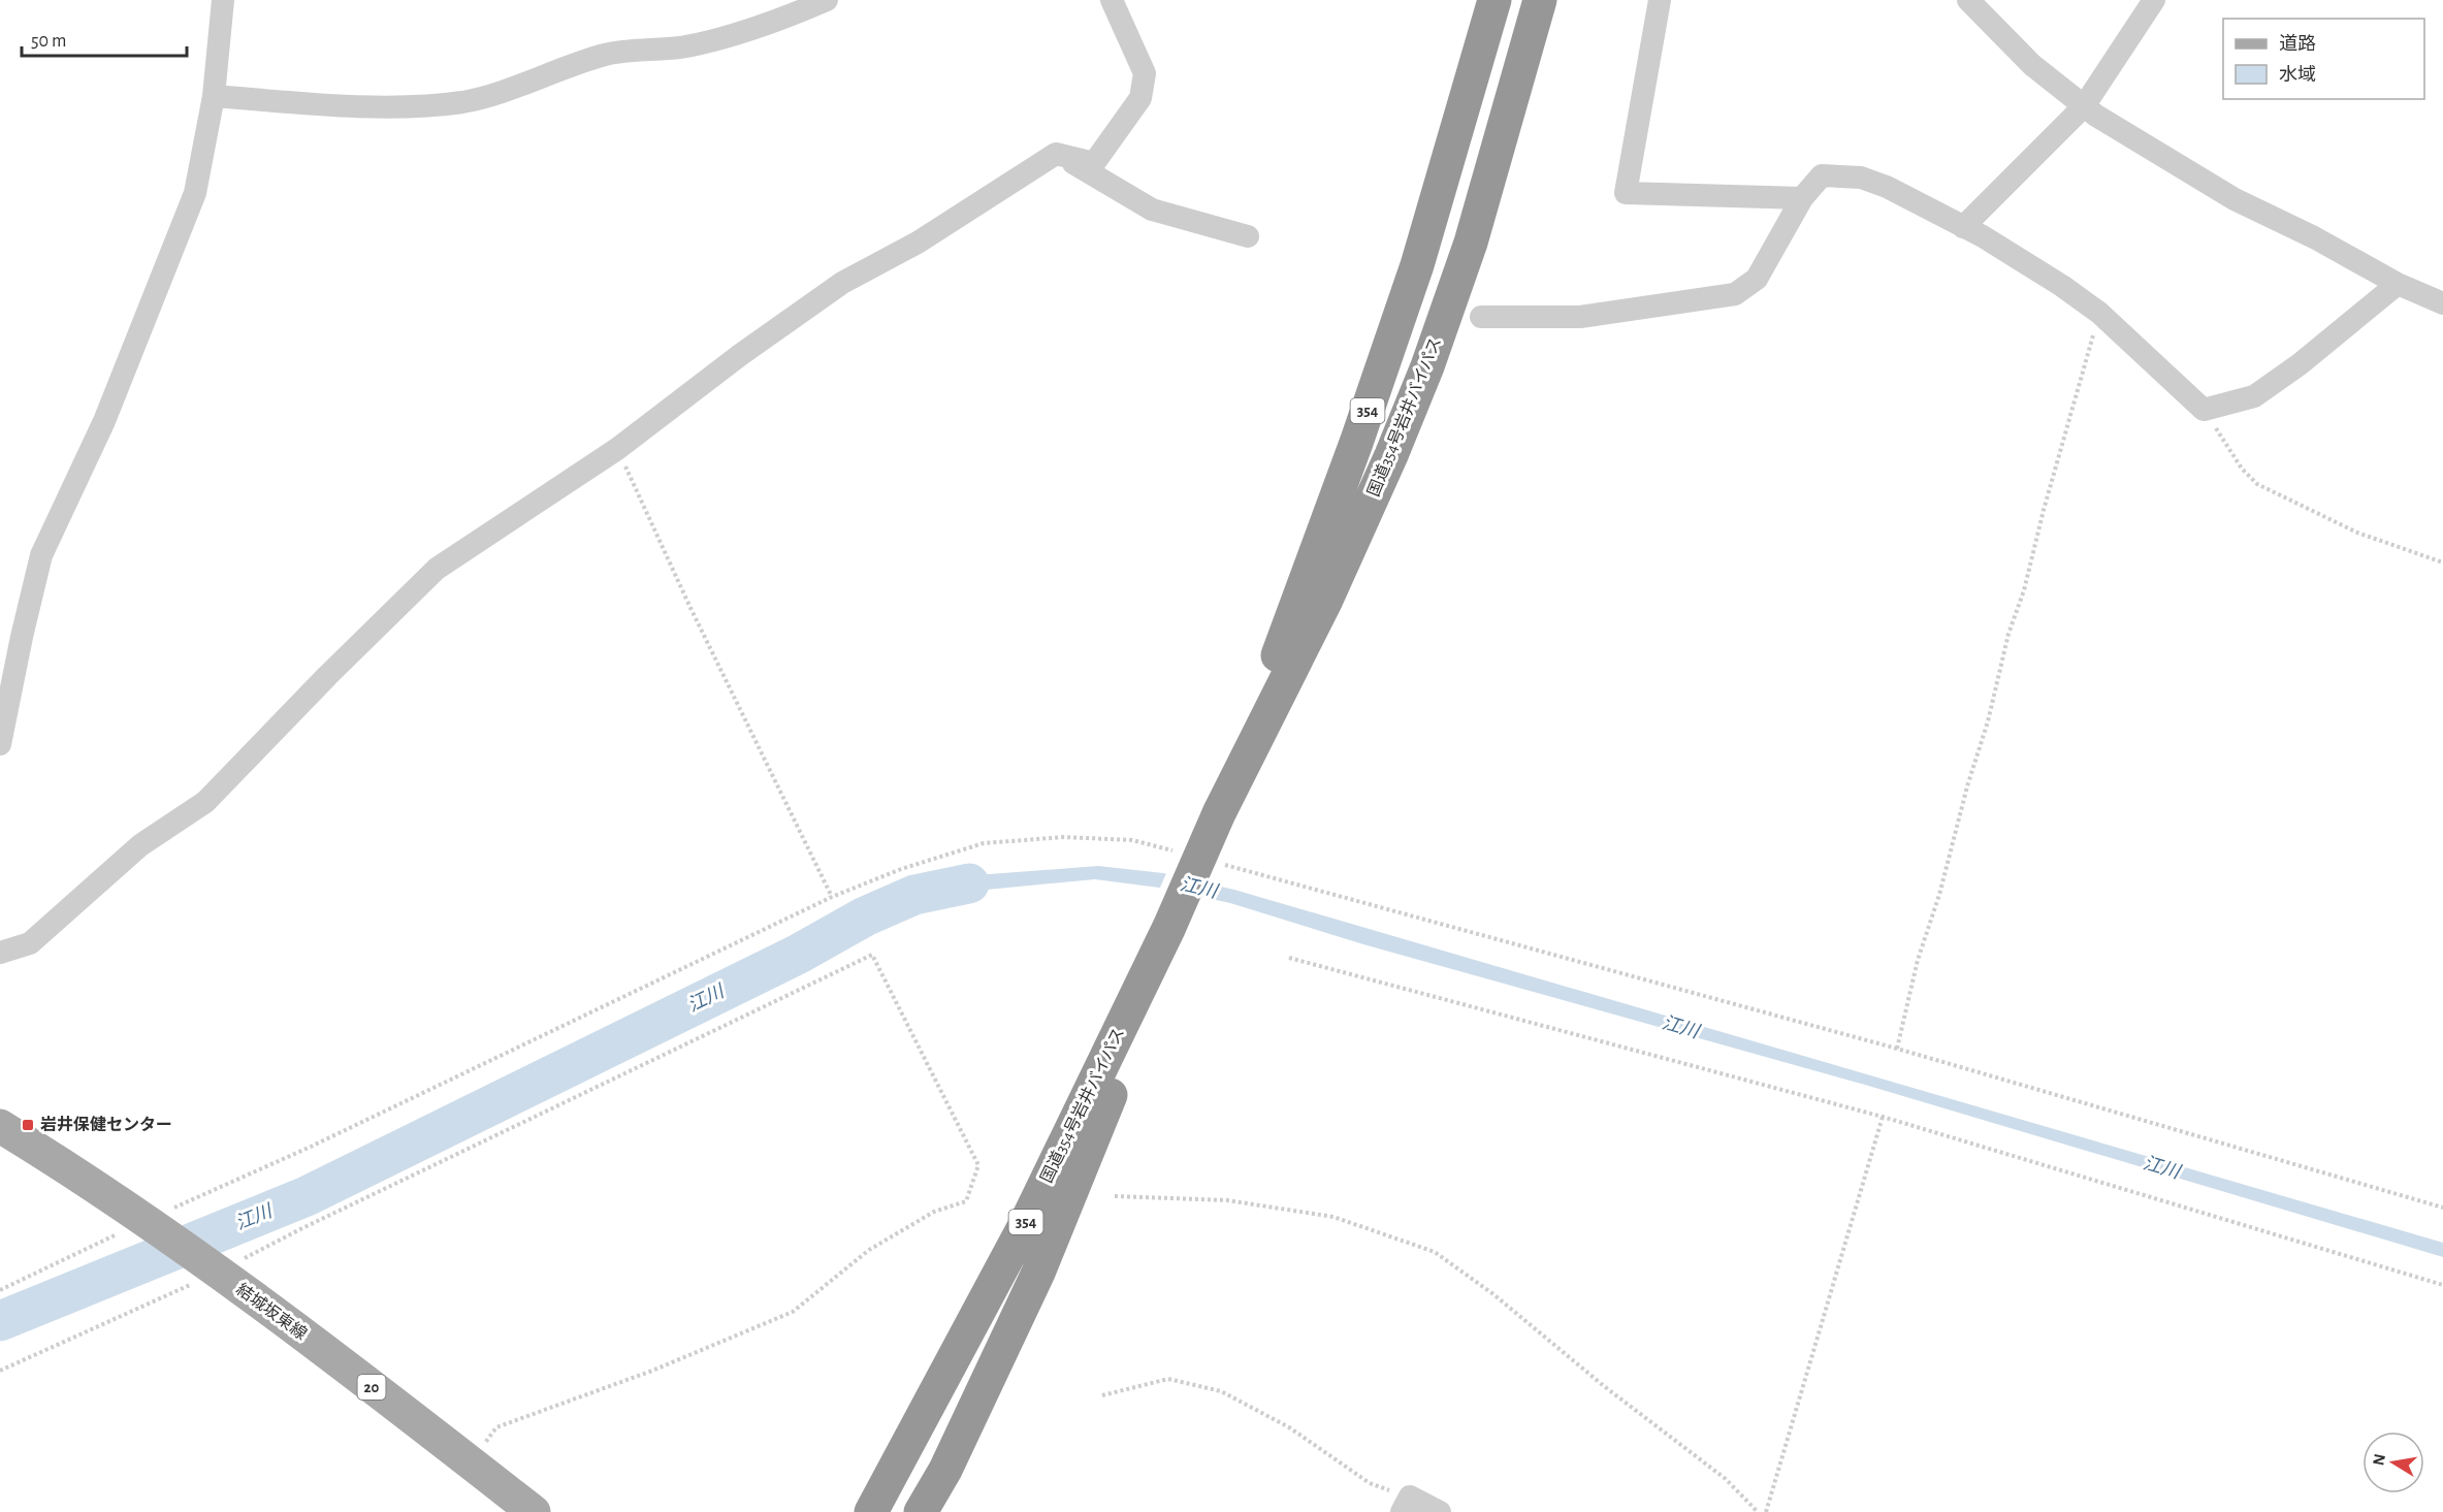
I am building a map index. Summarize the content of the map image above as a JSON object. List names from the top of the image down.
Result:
{
  "streets": {
    "highway": ["354", "国道354号岩井バイパス"],
    "main road": ["結城坂東線", "20"]
  },
  "water": ["江川"],
  "places": {
    "transit": ["岩井保健センター"]
  },
  "legend": ["道路", "水域"],
  "scale_bar": "50 m",
  "north": "left"
}
